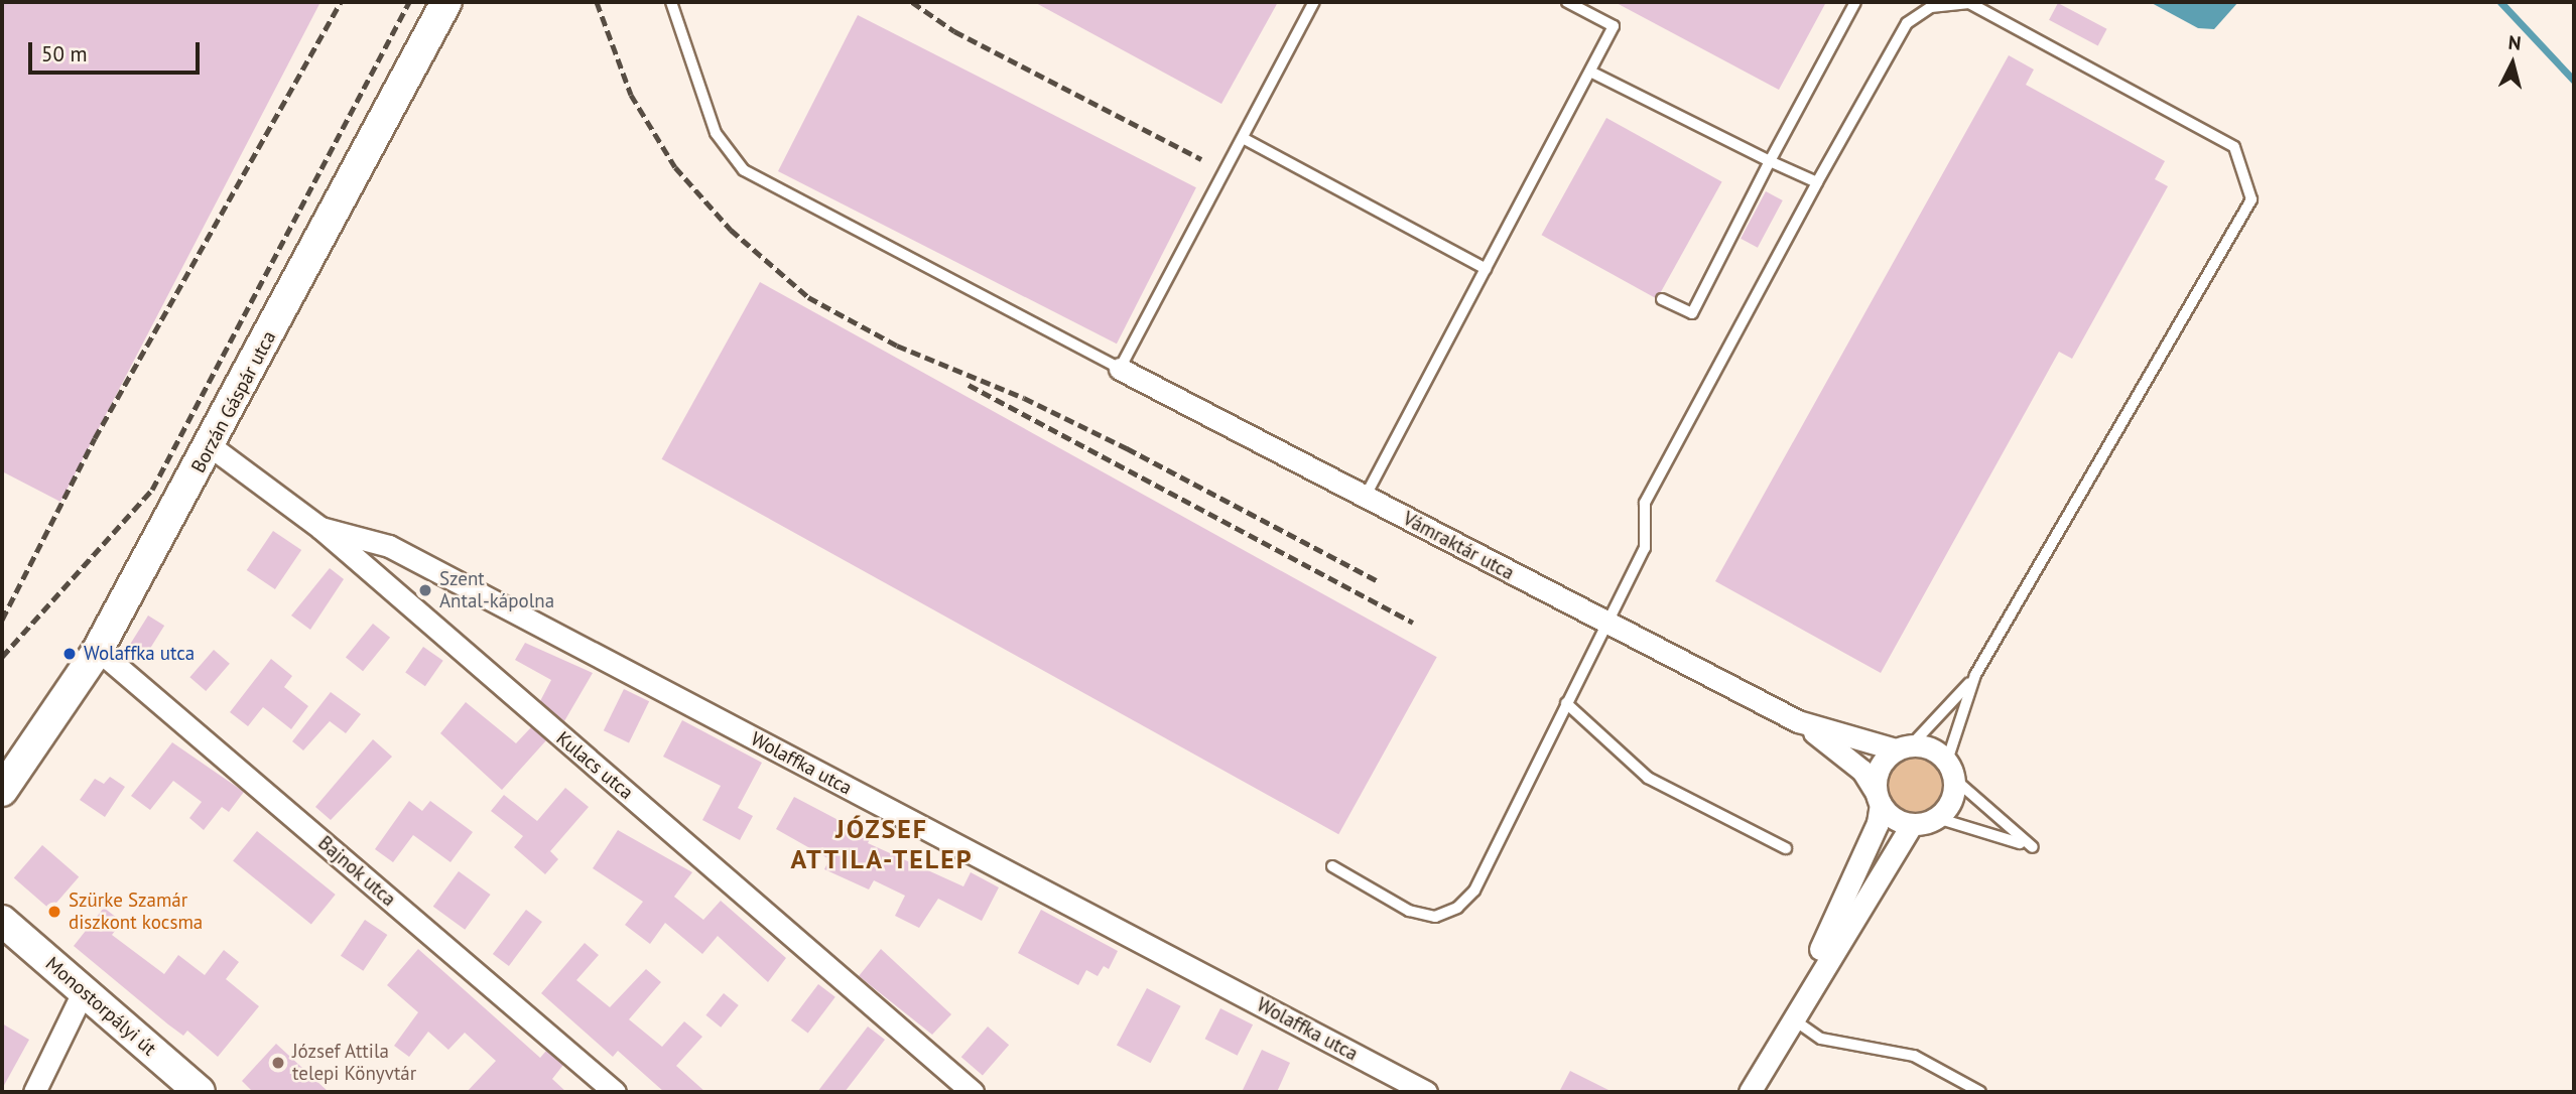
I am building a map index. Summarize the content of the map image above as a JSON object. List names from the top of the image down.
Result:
{
  "streets": {
    "street": [
      "Borzán Gáspár utca",
      "Vámraktár utca",
      "Wolaffka utca",
      "Kulacs utca",
      "Bajnok utca",
      "Monostorpályi út"
    ]
  },
  "crossings": [
    ["Borzán Gáspár utca", "Kulacs utca"],
    ["Borzán Gáspár utca", "Bajnok utca"],
    ["Wolaffka utca", "Kulacs utca"]
  ],
  "districts": ["JÓZSEF ATTILA-TELEP"],
  "places": [
    "Szent Antal-kápolna",
    "Wolaffka utca",
    "Szürke Szamár diszkont kocsma",
    "József Attila telepi Könyvtár"
  ],
  "scale_bar": "50 m",
  "north": "top"
}
